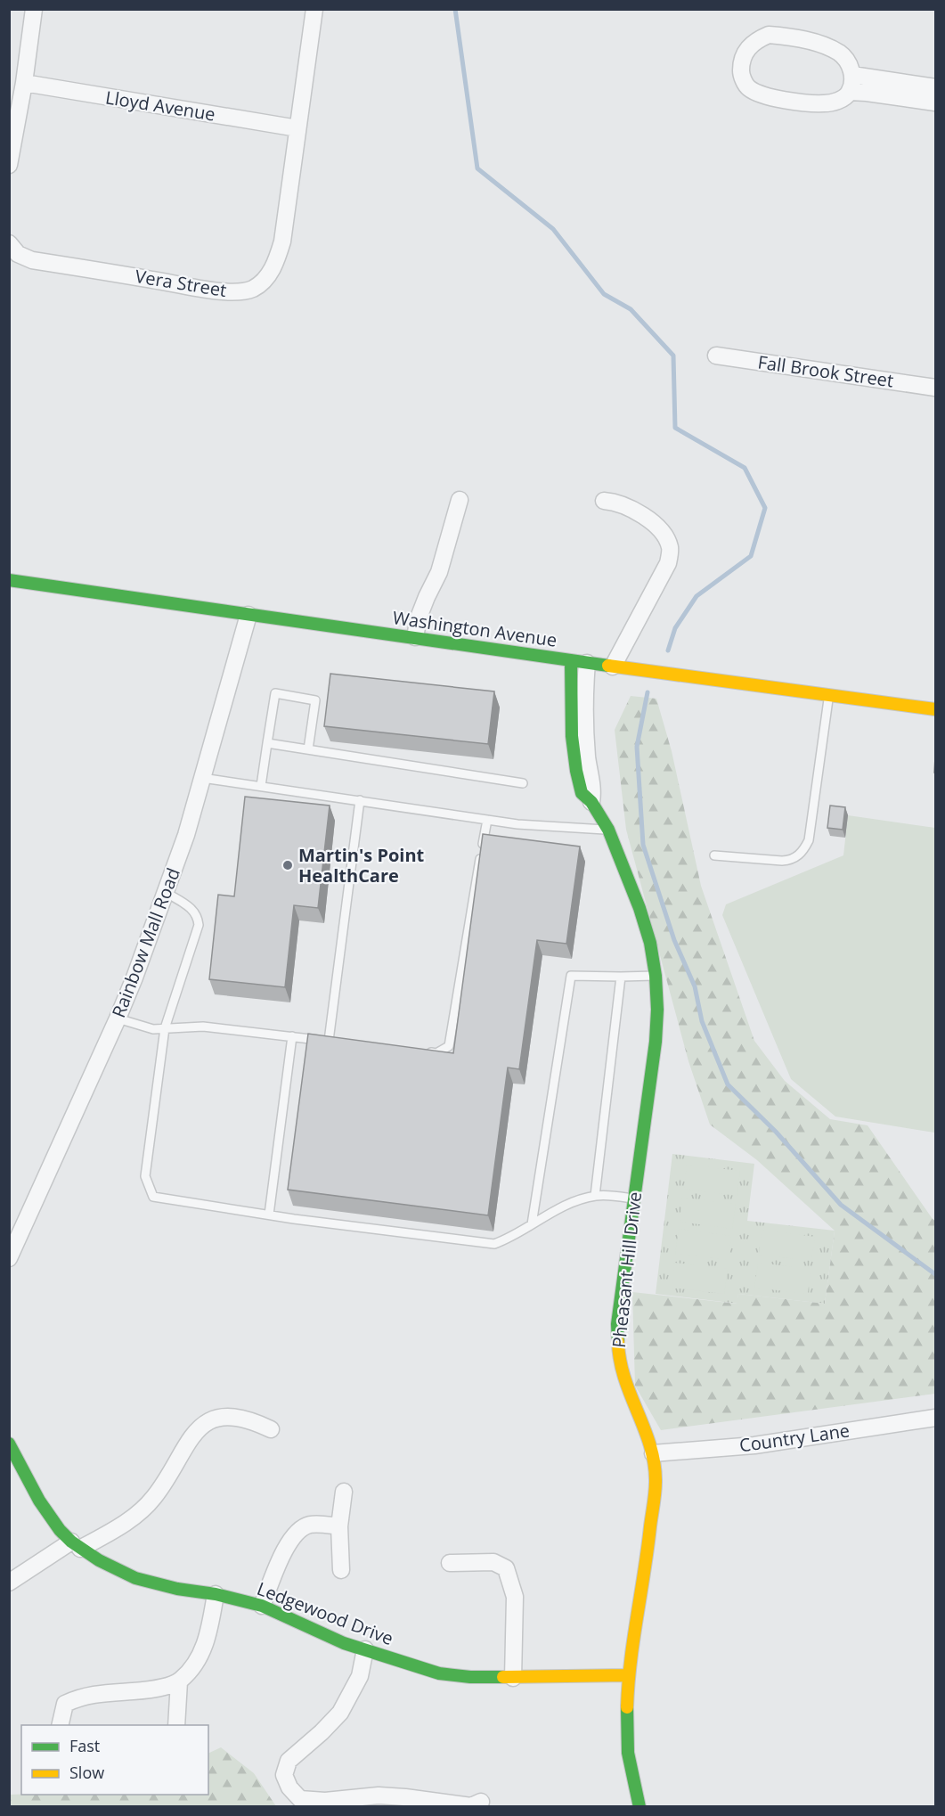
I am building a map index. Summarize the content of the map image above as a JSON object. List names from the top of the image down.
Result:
{
  "streets": {
    "street": [
      "Lloyd Avenue",
      "Vera Street",
      "Fall Brook Street",
      "Washington Avenue",
      "Rainbow Mall Road",
      "Pheasant Hill Drive",
      "Country Lane",
      "Ledgewood Drive"
    ]
  },
  "crossings": [
    ["Lloyd Avenue", "Vera Street"],
    ["Washington Avenue", "Rainbow Mall Road"],
    ["Washington Avenue", "Pheasant Hill Drive"],
    ["Pheasant Hill Drive", "Country Lane"],
    ["Pheasant Hill Drive", "Ledgewood Drive"]
  ],
  "places": ["Martin's Point HealthCare"],
  "legend": ["Fast", "Slow"]
}
